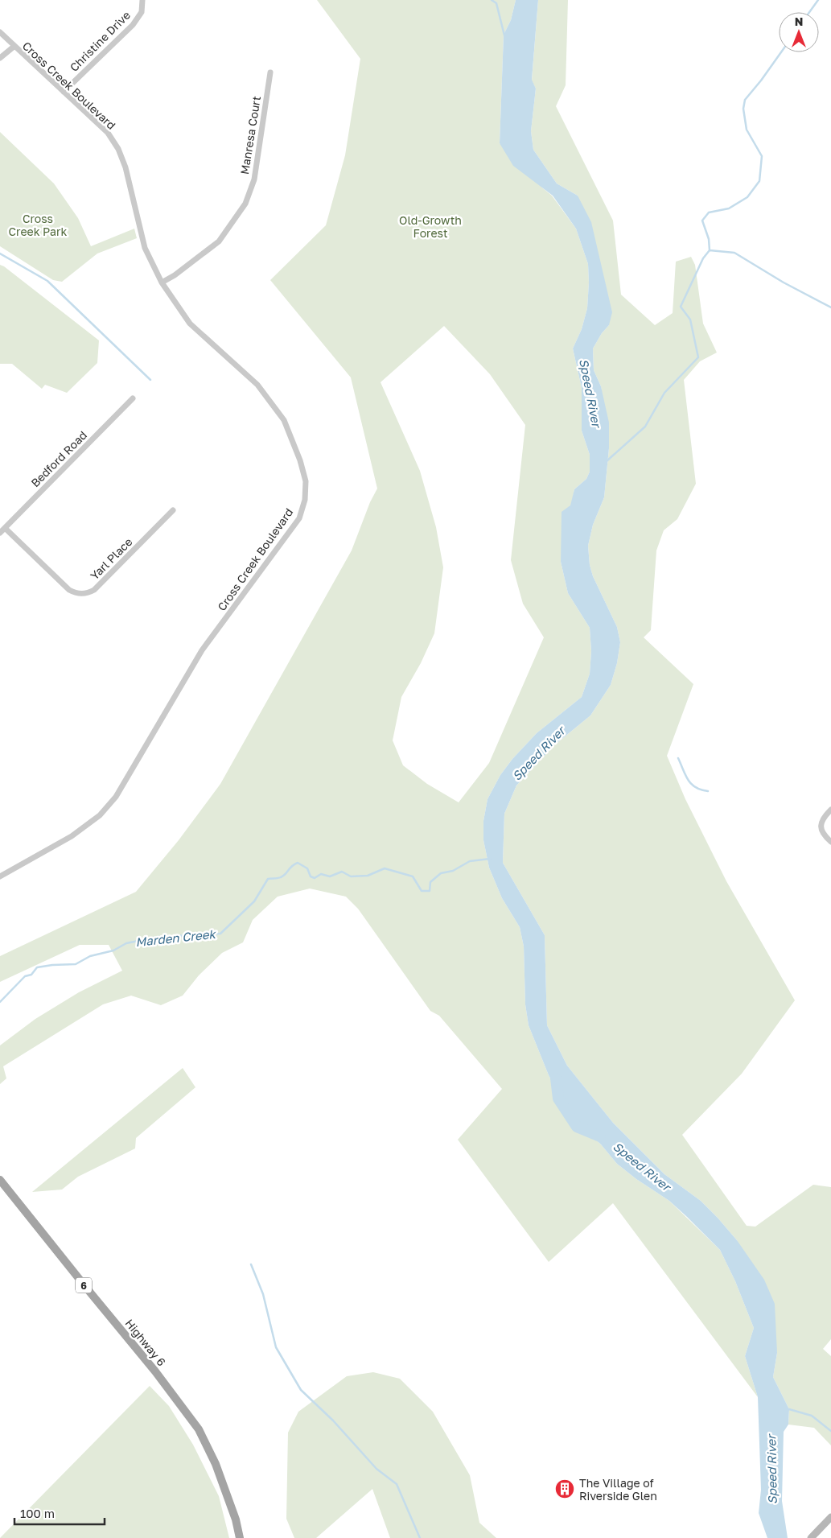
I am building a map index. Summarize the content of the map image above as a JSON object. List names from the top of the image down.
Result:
{
  "streets": {
    "main road": ["6", "Highway 6"],
    "street": [
      "Christine Drive",
      "Cross Creek Boulevard",
      "Manresa Court",
      "Bedford Road",
      "Yarl Place"
    ]
  },
  "crossings": [
    ["Christine Drive", "Cross Creek Boulevard"],
    ["Cross Creek Boulevard", "Manresa Court"],
    ["Bedford Road", "Yarl Place"]
  ],
  "water": ["Speed River", "Marden Creek"],
  "parks": ["Cross Creek Park", "Old-Growth Forest"],
  "places": {
    "building": ["The Village of Riverside Glen"]
  },
  "scale_bar": "100 m",
  "north": "top"
}
